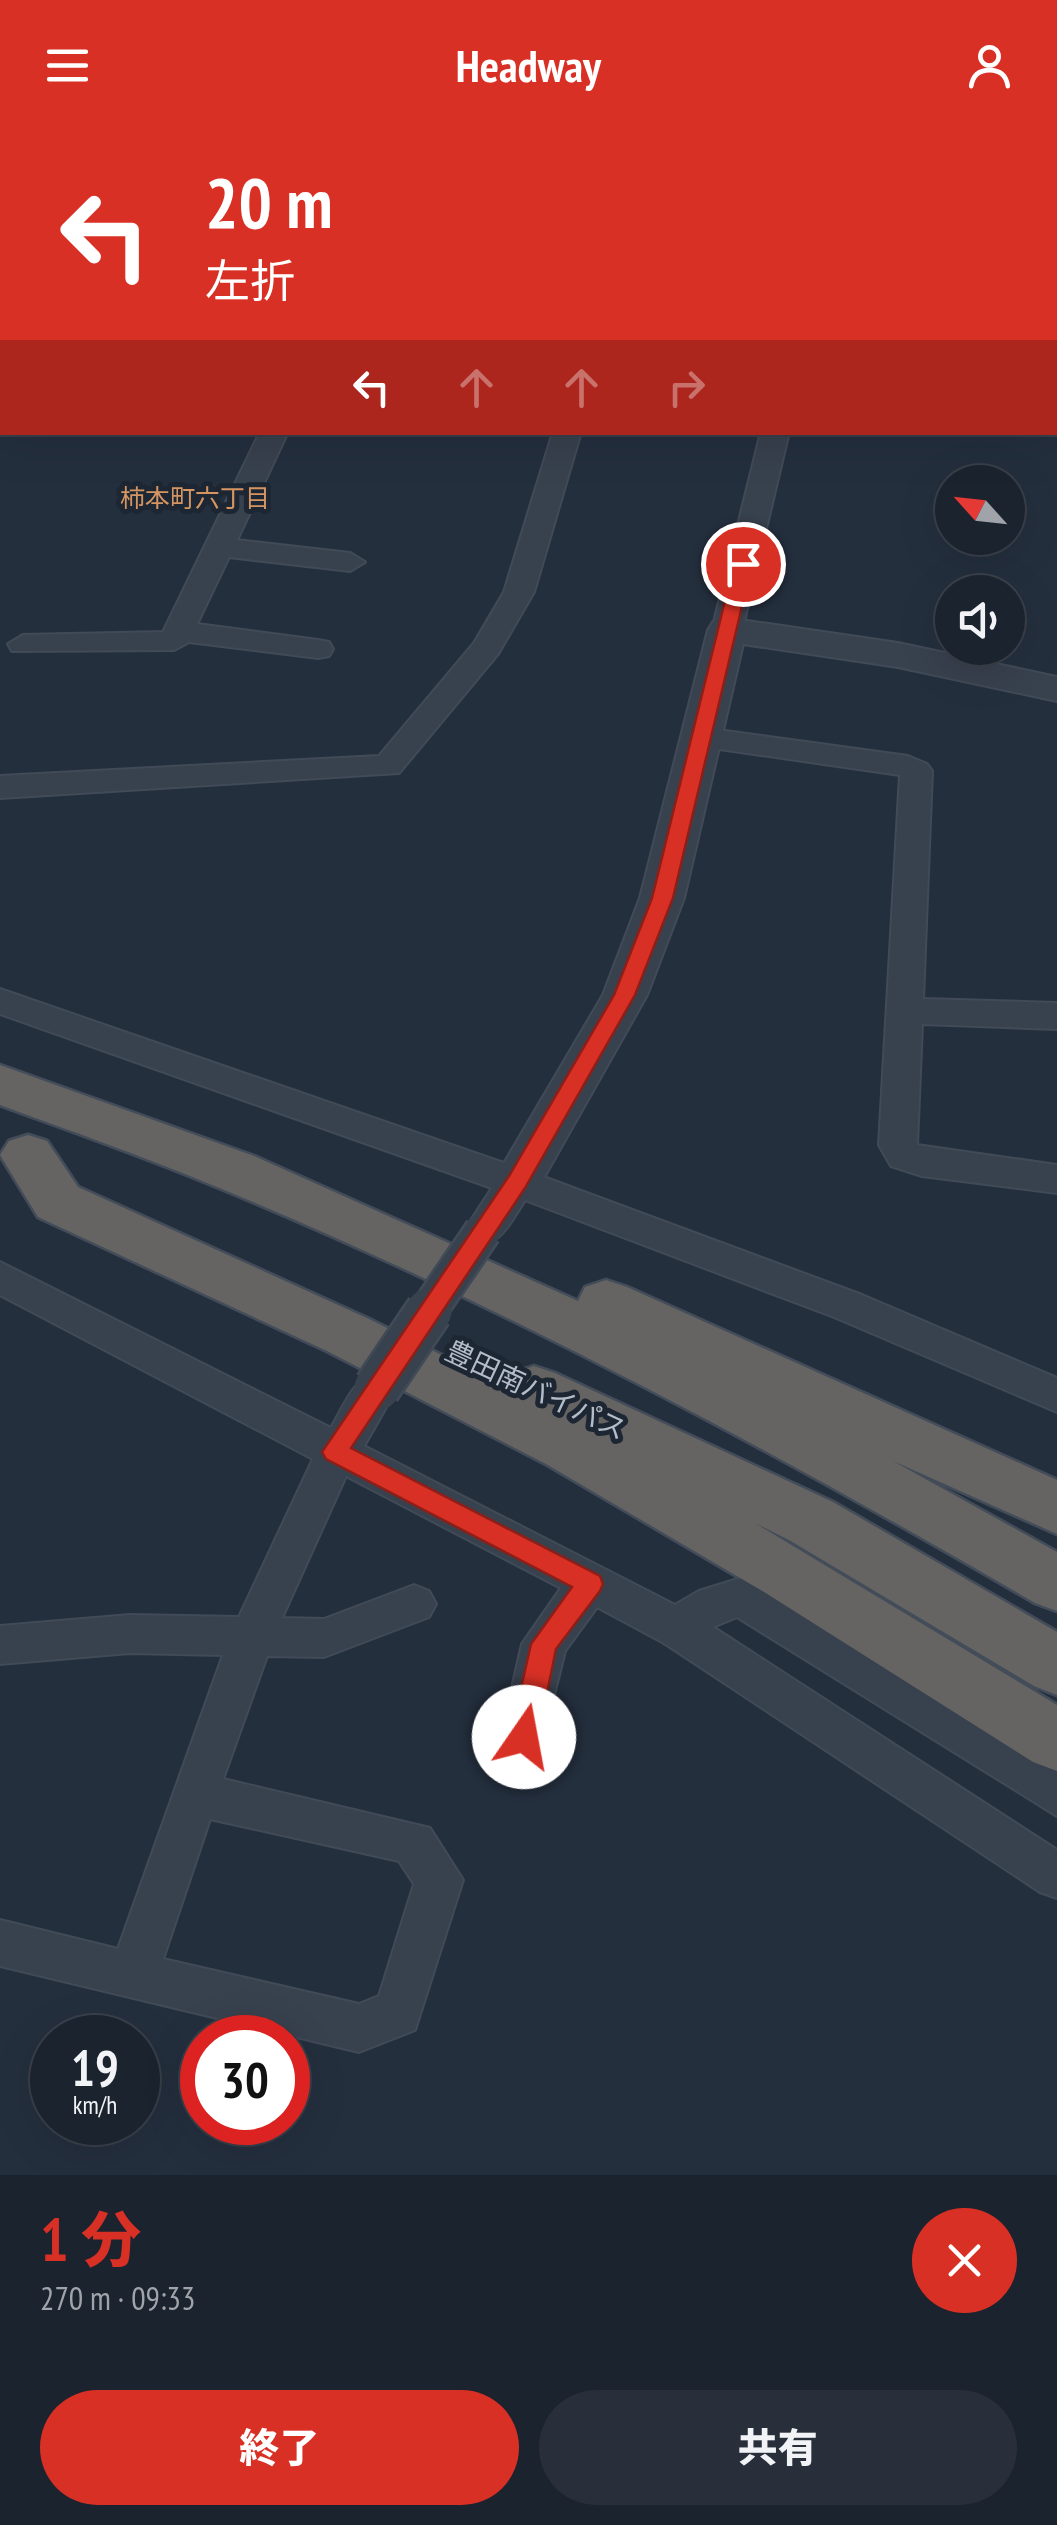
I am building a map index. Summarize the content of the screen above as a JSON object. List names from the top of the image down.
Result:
{
  "streets": {
    "highway": ["豊田南バイパス"]
  },
  "districts": ["柿本町六丁目"],
  "north": "top left",
  "page": {
    "header": "Headway",
    "turn": ["20 m", "左折"],
    "speed": "19 km/h",
    "limit": "30",
    "heading": ["1 分", "270 m · 09:33"],
    "buttons": ["終了", "共有"]
  }
}
